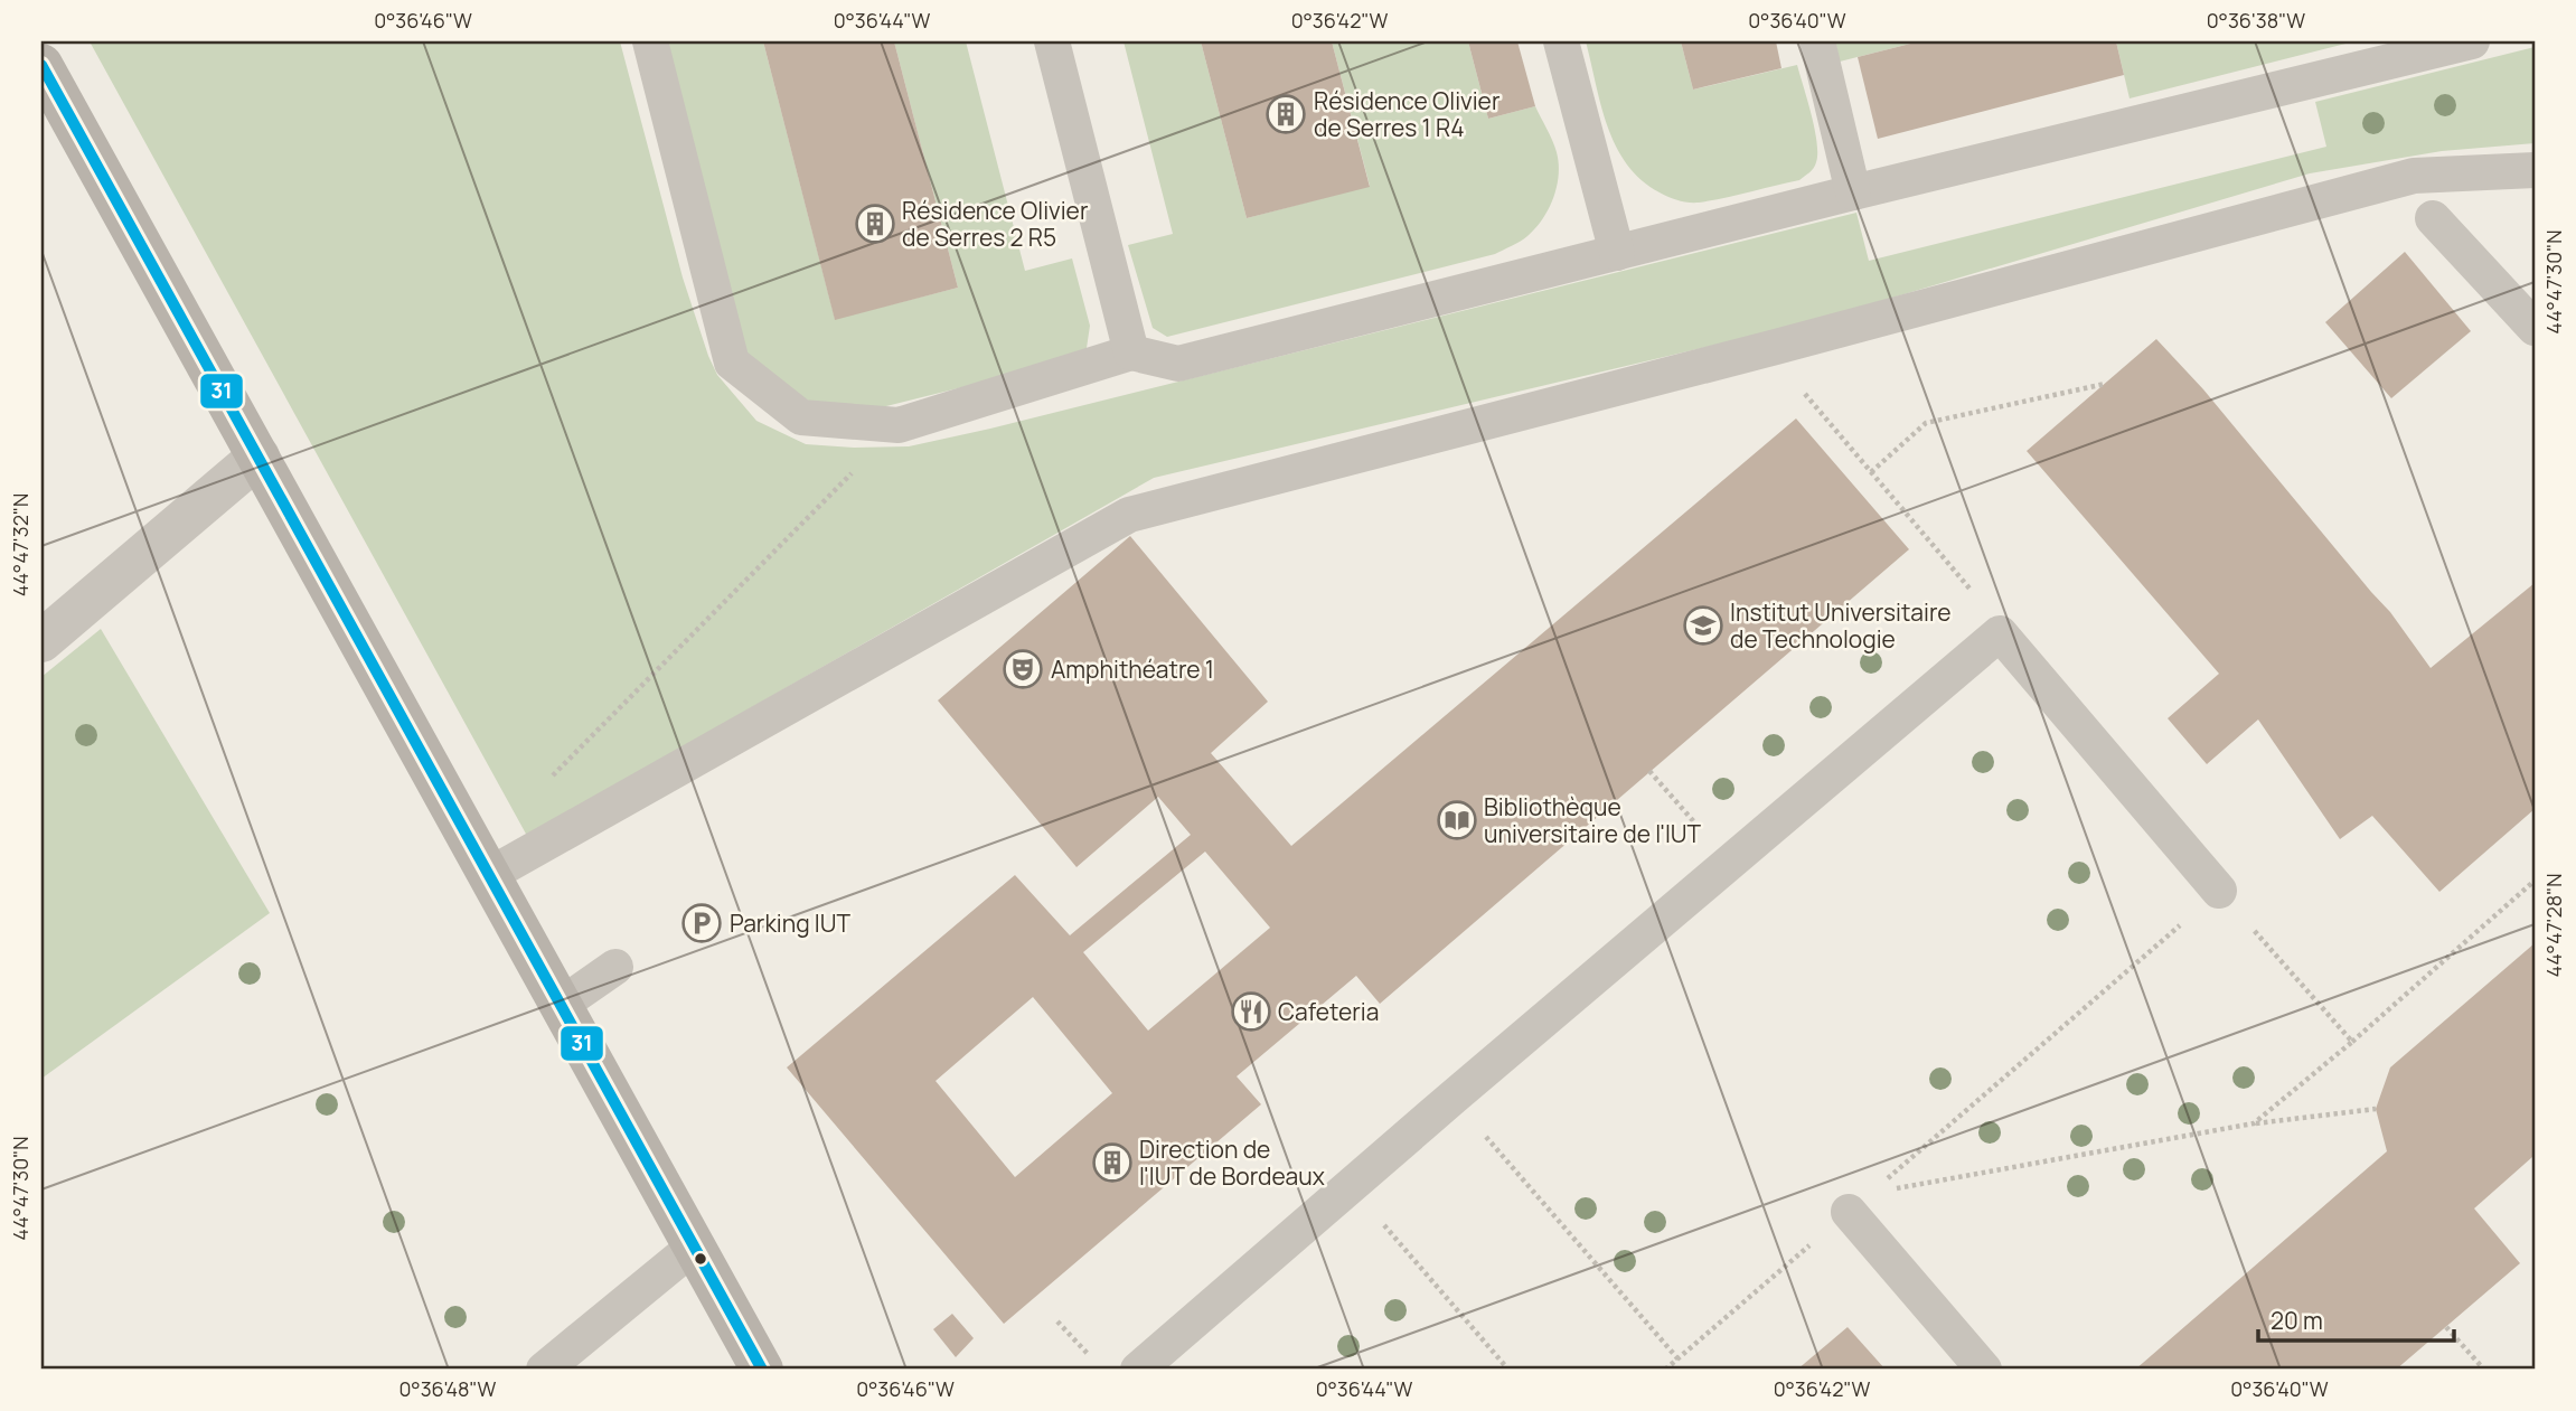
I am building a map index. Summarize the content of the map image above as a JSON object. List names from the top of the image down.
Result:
{
  "places": {
    "building": ["Résidence Olivier de Serres 1 R4", "Résidence Olivier de Serres 2 R5", "Direction de l'IUT de Bordeaux"],
    "school or university": ["Institut Universitaire de Technologie"],
    "theatre": ["Amphithéatre 1"],
    "library": ["Bibliothèque universitaire de l'IUT"],
    "parking": ["Parking IUT"],
    "restaurant": ["Cafeteria"]
  },
  "lines": ["transit line 31"],
  "scale_bar": "20 m",
  "coordinates": [
    "0°36'46\"W",
    "0°36'44\"W",
    "0°36'42\"W",
    "0°36'40\"W",
    "0°36'38\"W",
    "44°47'30\"N",
    "44°47'32\"N",
    "44°47'28\"N",
    "0°36'48\"W"
  ]
}
